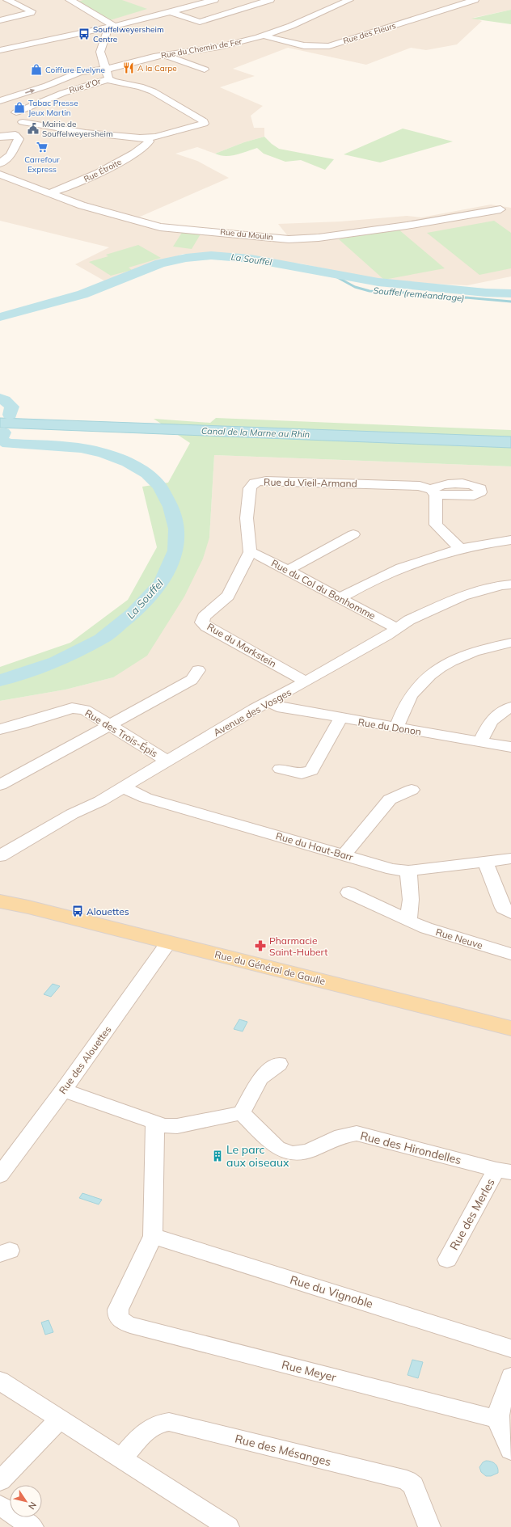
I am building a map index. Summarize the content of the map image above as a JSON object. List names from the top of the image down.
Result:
{
  "streets": {
    "main road": ["Rue du Général de Gaulle"],
    "street": [
      "Rue des Fleurs",
      "Rue du Chemin de Fer",
      "Rue d'Or",
      "Rue Étroite",
      "Rue du Moulin",
      "Rue du Vieil-Armand",
      "Rue du Col du Bonhomme",
      "Rue du Markstein",
      "Avenue des Vosges",
      "Rue du Donon",
      "Rue des Trois-Épis",
      "Rue du Haut-Barr",
      "Rue Neuve",
      "Rue des Alouettes",
      "Rue des Hirondelles",
      "Rue des Merles",
      "Rue du Vignoble",
      "Rue Meyer",
      "Rue des Mésanges"
    ]
  },
  "crossings": [
    ["Rue des Fleurs", "Rue du Chemin de Fer"],
    ["Rue du Chemin de Fer", "Rue d'Or"],
    ["Rue Étroite", "Rue du Moulin"],
    ["Rue du Vieil-Armand", "Rue du Col du Bonhomme"],
    ["Rue du Vieil-Armand", "Rue du Markstein"],
    ["Rue du Col du Bonhomme", "Rue du Markstein"],
    ["Rue du Col du Bonhomme", "Avenue des Vosges"],
    ["Rue du Markstein", "Avenue des Vosges"],
    ["Avenue des Vosges", "Rue du Donon"],
    ["Avenue des Vosges", "Rue des Trois-Épis"],
    ["Avenue des Vosges", "Rue du Haut-Barr"],
    ["Rue du Général de Gaulle", "Rue des Alouettes"],
    ["Rue des Hirondelles", "Rue des Merles"],
    ["Rue du Vignoble", "Rue Meyer"]
  ],
  "water": ["La Souffel", "Souffel (reméandrage)", "Canal de la Marne au Rhin"],
  "places": {
    "bus stop": ["Souffelweyersheim Centre", "Alouettes"],
    "restaurant": ["A la Carpe"],
    "shop": ["Coiffure Evelyne", "Tabac Presse Jeux Martin"],
    "public building": ["Mairie de Souffelweyersheim"],
    "supermarket": ["Carrefour Express"],
    "pharmacy": ["Pharmacie Saint-Hubert"],
    "building": ["Le parc aux oiseaux"]
  },
  "north": "bottom right"
}
